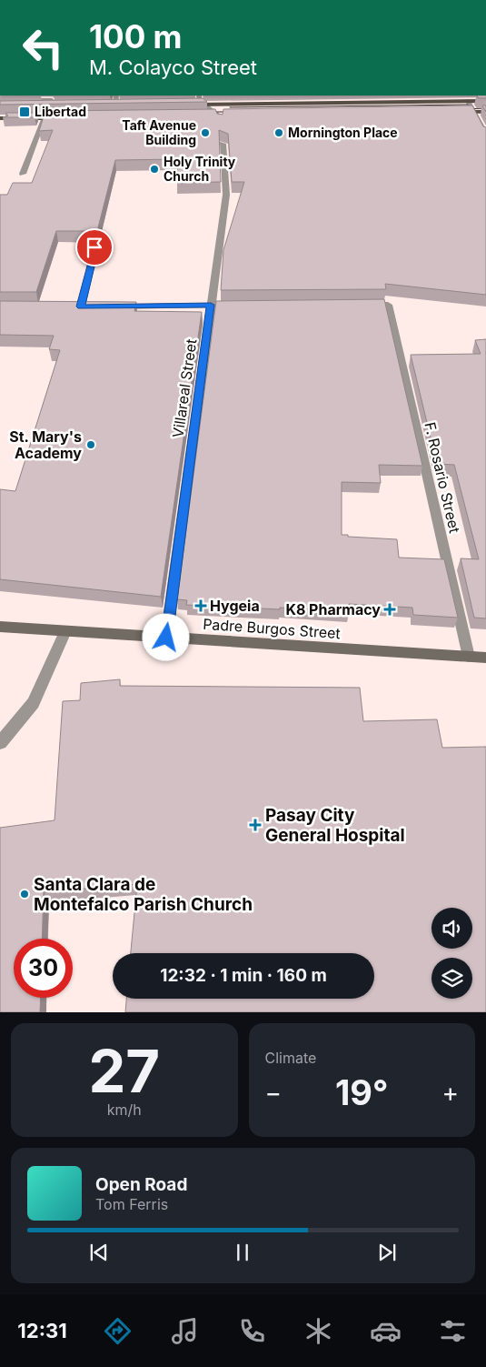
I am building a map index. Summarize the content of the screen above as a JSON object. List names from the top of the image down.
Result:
{
  "streets": {
    "street": ["Villareal Street", "F. Rosario Street", "Padre Burgos Street"]
  },
  "crossings": [
    ["Villareal Street", "Padre Burgos Street"],
    ["F. Rosario Street", "Padre Burgos Street"]
  ],
  "places": {
    "transit": ["Libertad"],
    "other": [
      "Taft Avenue Building",
      "Mornington Place",
      "Holy Trinity Church",
      "St. Mary's Academy",
      "Santa Clara de Montefalco Parish Church"
    ],
    "health": ["Hygeia", "K8 Pharmacy", "Pasay City General Hospital"]
  },
  "page": {
    "turn": ["100 m", "M. Colayco Street"],
    "limit": "30",
    "trip": "12:32 · 1 min · 160 m",
    "tile": [
      ["27", "km/h"],
      "Climate"
    ],
    "heat": ["−", "19°", "+"],
    "song": ["Open Road", "Tom Ferris"],
    "tabs": "12:31"
  }
}
